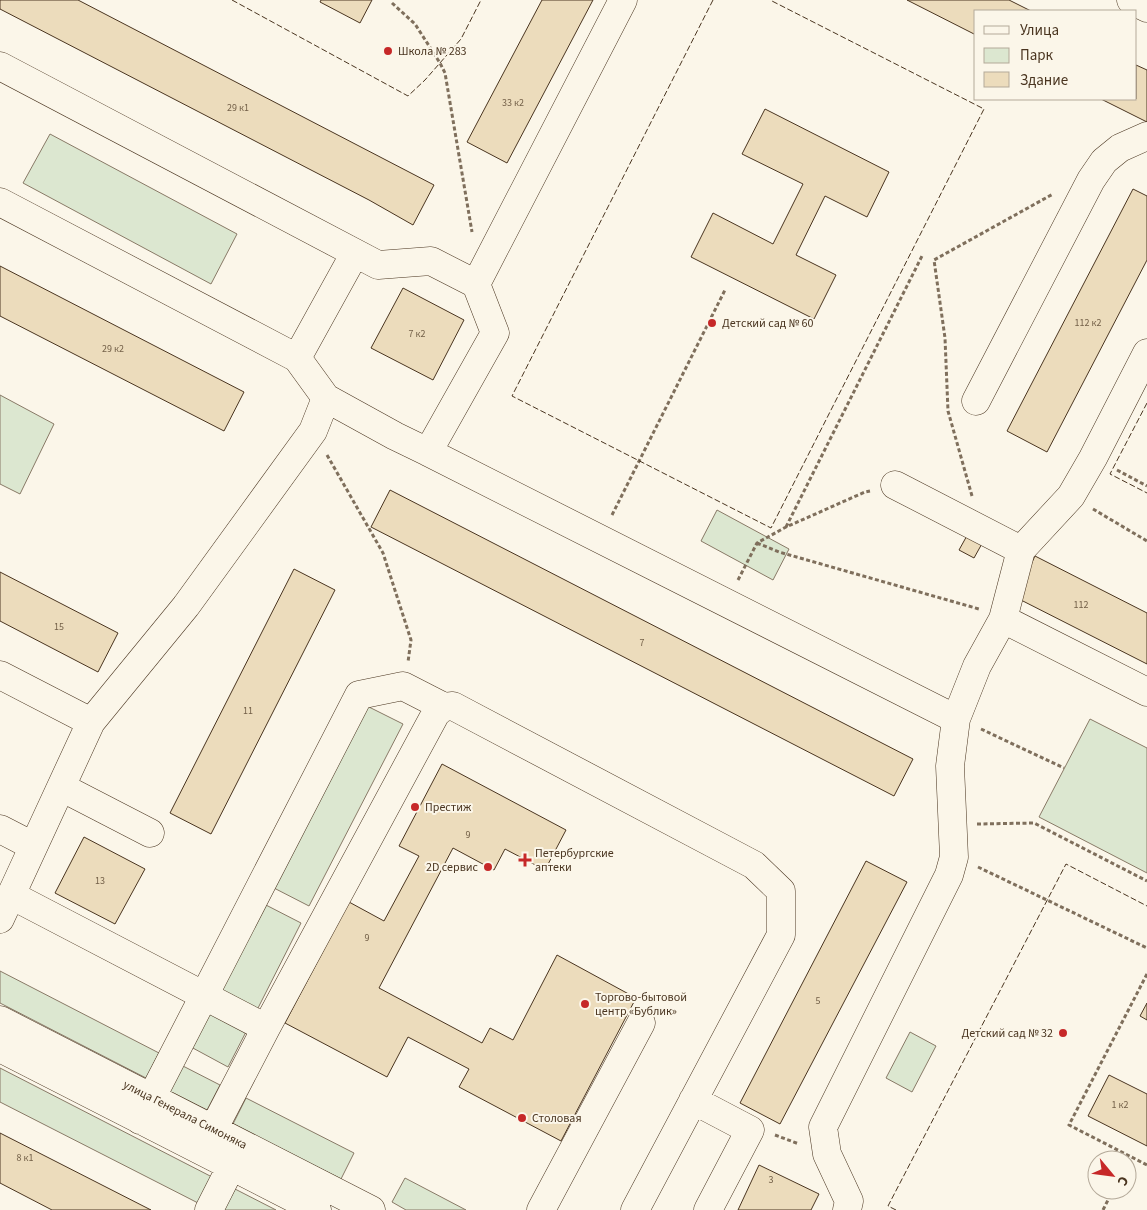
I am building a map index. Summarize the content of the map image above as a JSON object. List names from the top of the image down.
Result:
{
  "streets": {
    "street": ["улица Генерала Симоняка"]
  },
  "places": {
    "other": [
      "Школа № 283",
      "Детский сад № 60",
      "Престиж",
      "2D сервис",
      "Торгово-бытовой центр «Бублик»",
      "Детский сад № 32",
      "Столовая"
    ],
    "health": ["Петербургские аптеки"]
  },
  "house_numbers": [
    "33 к2",
    "29 к1",
    "112 к2",
    "7 к2",
    "29 к2",
    "112",
    "15",
    "7",
    "11",
    "9",
    "13",
    "9",
    "5",
    "1 к2",
    "8 к1",
    "3"
  ],
  "legend": ["Улица", "Парк", "Здание"],
  "north": "bottom right"
}
